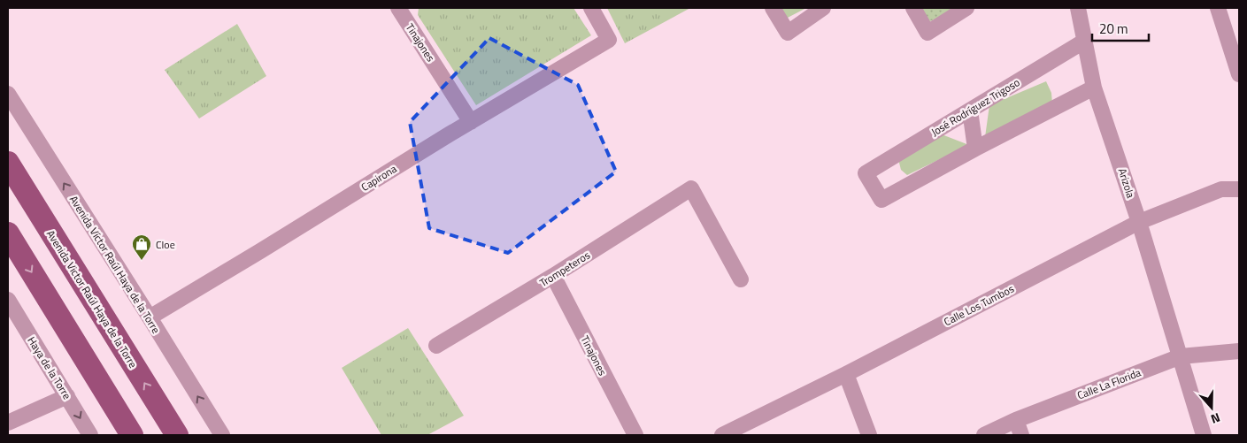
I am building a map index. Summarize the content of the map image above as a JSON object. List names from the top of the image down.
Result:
{
  "streets": {
    "main road": ["Avenida Victor Raúl Haya de la Torre"],
    "street": [
      "Tinajones",
      "José Rodríguez Trigoso",
      "Capirona",
      "Arizola",
      "Avenida Víctor Raúl Haya de la Torre",
      "Trompeteros",
      "Calle Los Tumbos",
      "Haya de la Torre",
      "Calle La Florida"
    ]
  },
  "crossings": [
    ["Tinajones", "Capirona"],
    ["Tinajones", "Trompeteros"],
    ["José Rodríguez Trigoso", "Arizola"],
    ["Capirona", "Avenida Víctor Raúl Haya de la Torre"],
    ["Arizola", "Calle Los Tumbos"],
    ["Arizola", "Calle La Florida"]
  ],
  "one_way": ["Avenida Víctor Raúl Haya de la Torre"],
  "places": {
    "shop": ["Cloe"]
  },
  "scale_bar": "20 m",
  "north": "bottom"
}
